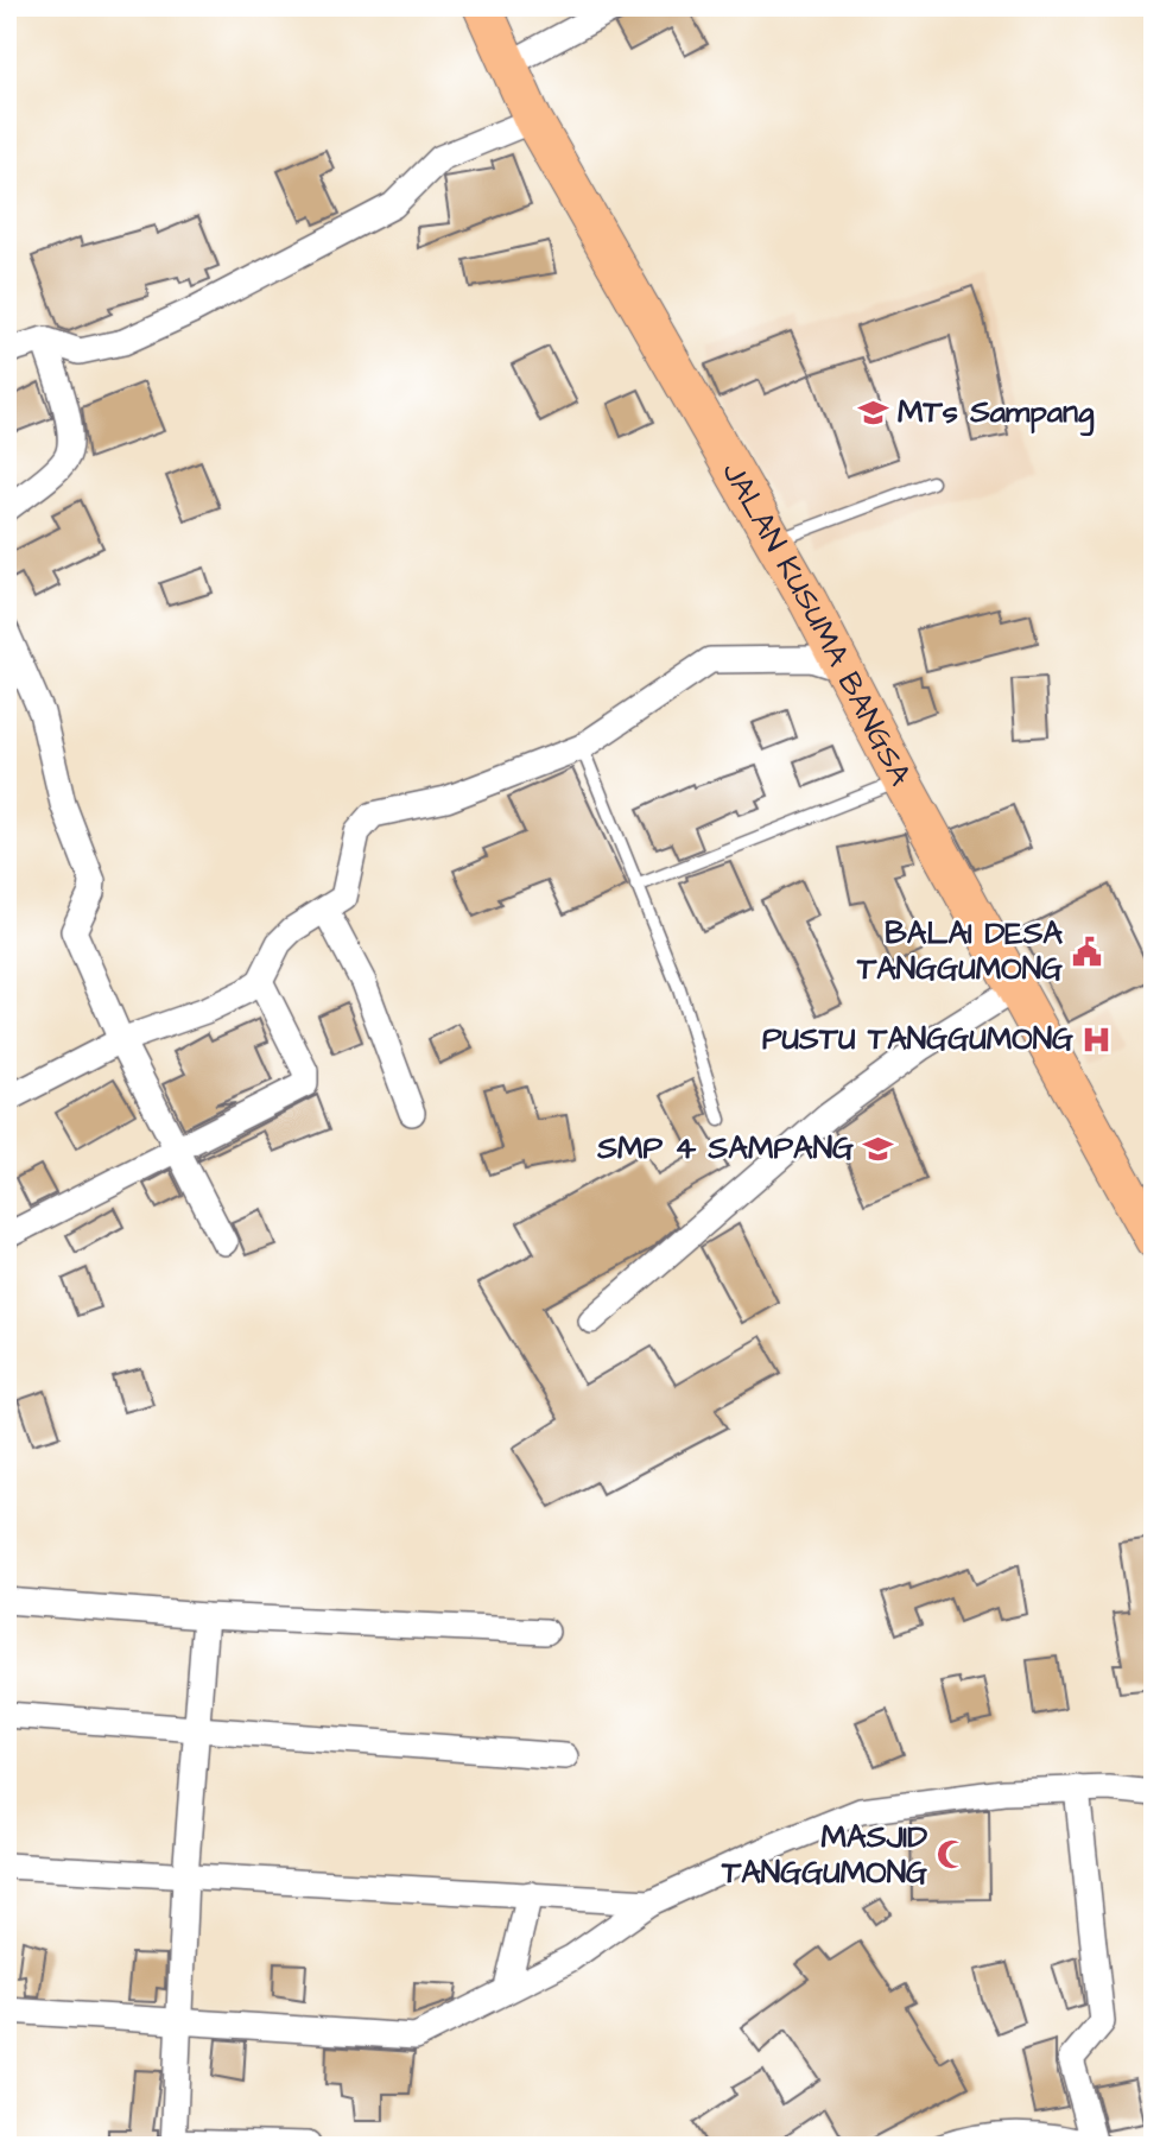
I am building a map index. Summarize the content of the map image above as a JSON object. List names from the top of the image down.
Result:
{
  "streets": {
    "main road": ["JALAN KUSUMA BANGSA"]
  },
  "places": {
    "school or university": ["MTs Sampang", "SMP 4 SAMPANG"],
    "public building": ["BALAI DESA TANGGUMONG"],
    "hospital": ["PUSTU TANGGUMONG"],
    "mosque": ["MASJID TANGGUMONG"]
  }
}
